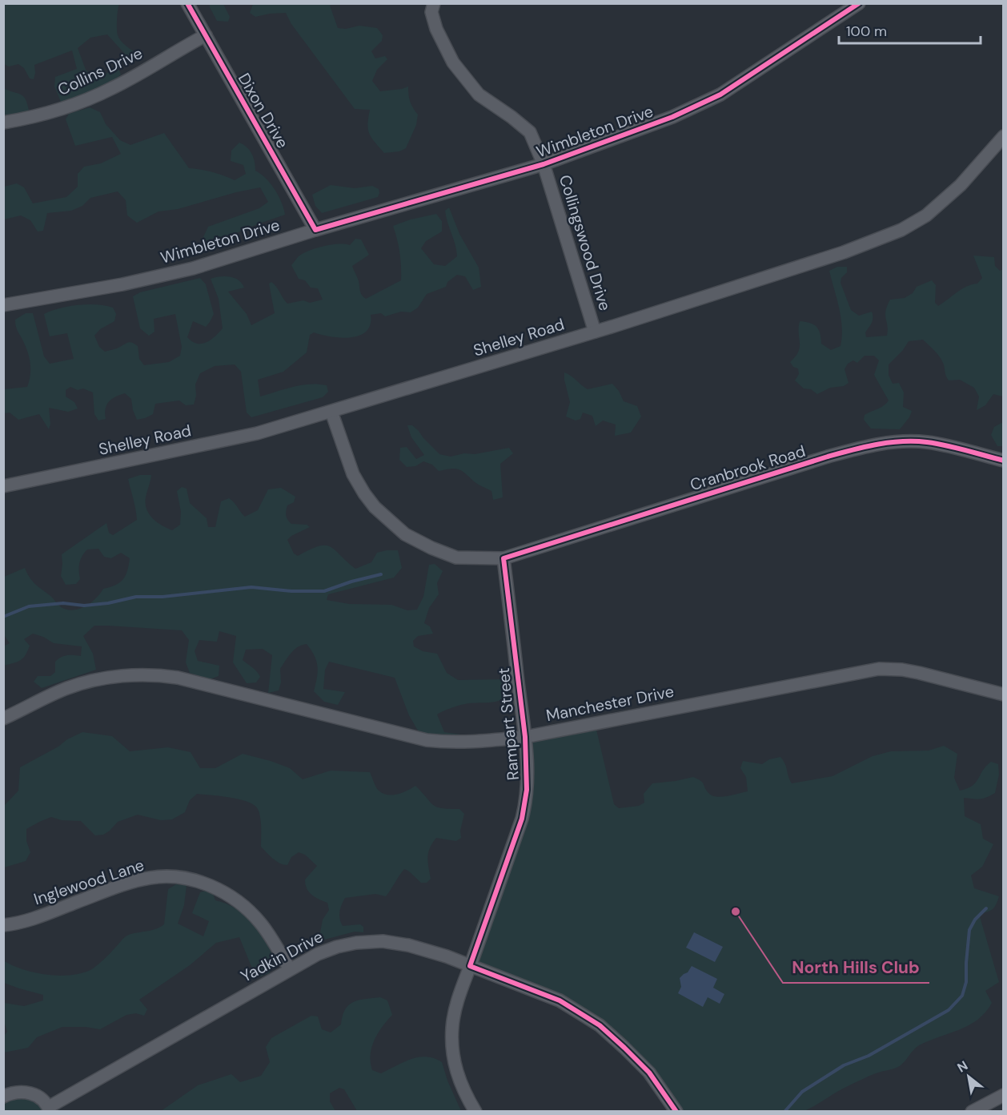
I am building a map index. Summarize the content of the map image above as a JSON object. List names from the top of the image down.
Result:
{
  "streets": {
    "street": [
      "Collins Drive",
      "Dixon Drive",
      "Wimbleton Drive",
      "Collingswood Drive",
      "Shelley Road",
      "Cranbrook Road",
      "Manchester Drive",
      "Rampart Street",
      "Inglewood Lane",
      "Yadkin Drive"
    ]
  },
  "crossings": [
    ["Collins Drive", "Dixon Drive"],
    ["Dixon Drive", "Wimbleton Drive"],
    ["Wimbleton Drive", "Collingswood Drive"],
    ["Collingswood Drive", "Shelley Road"],
    ["Shelley Road", "Cranbrook Road"],
    ["Cranbrook Road", "Rampart Street"],
    ["Manchester Drive", "Rampart Street"],
    ["Rampart Street", "Yadkin Drive"],
    ["Inglewood Lane", "Yadkin Drive"]
  ],
  "places": ["North Hills Club"],
  "scale_bar": "100 m",
  "north": "top left"
}
